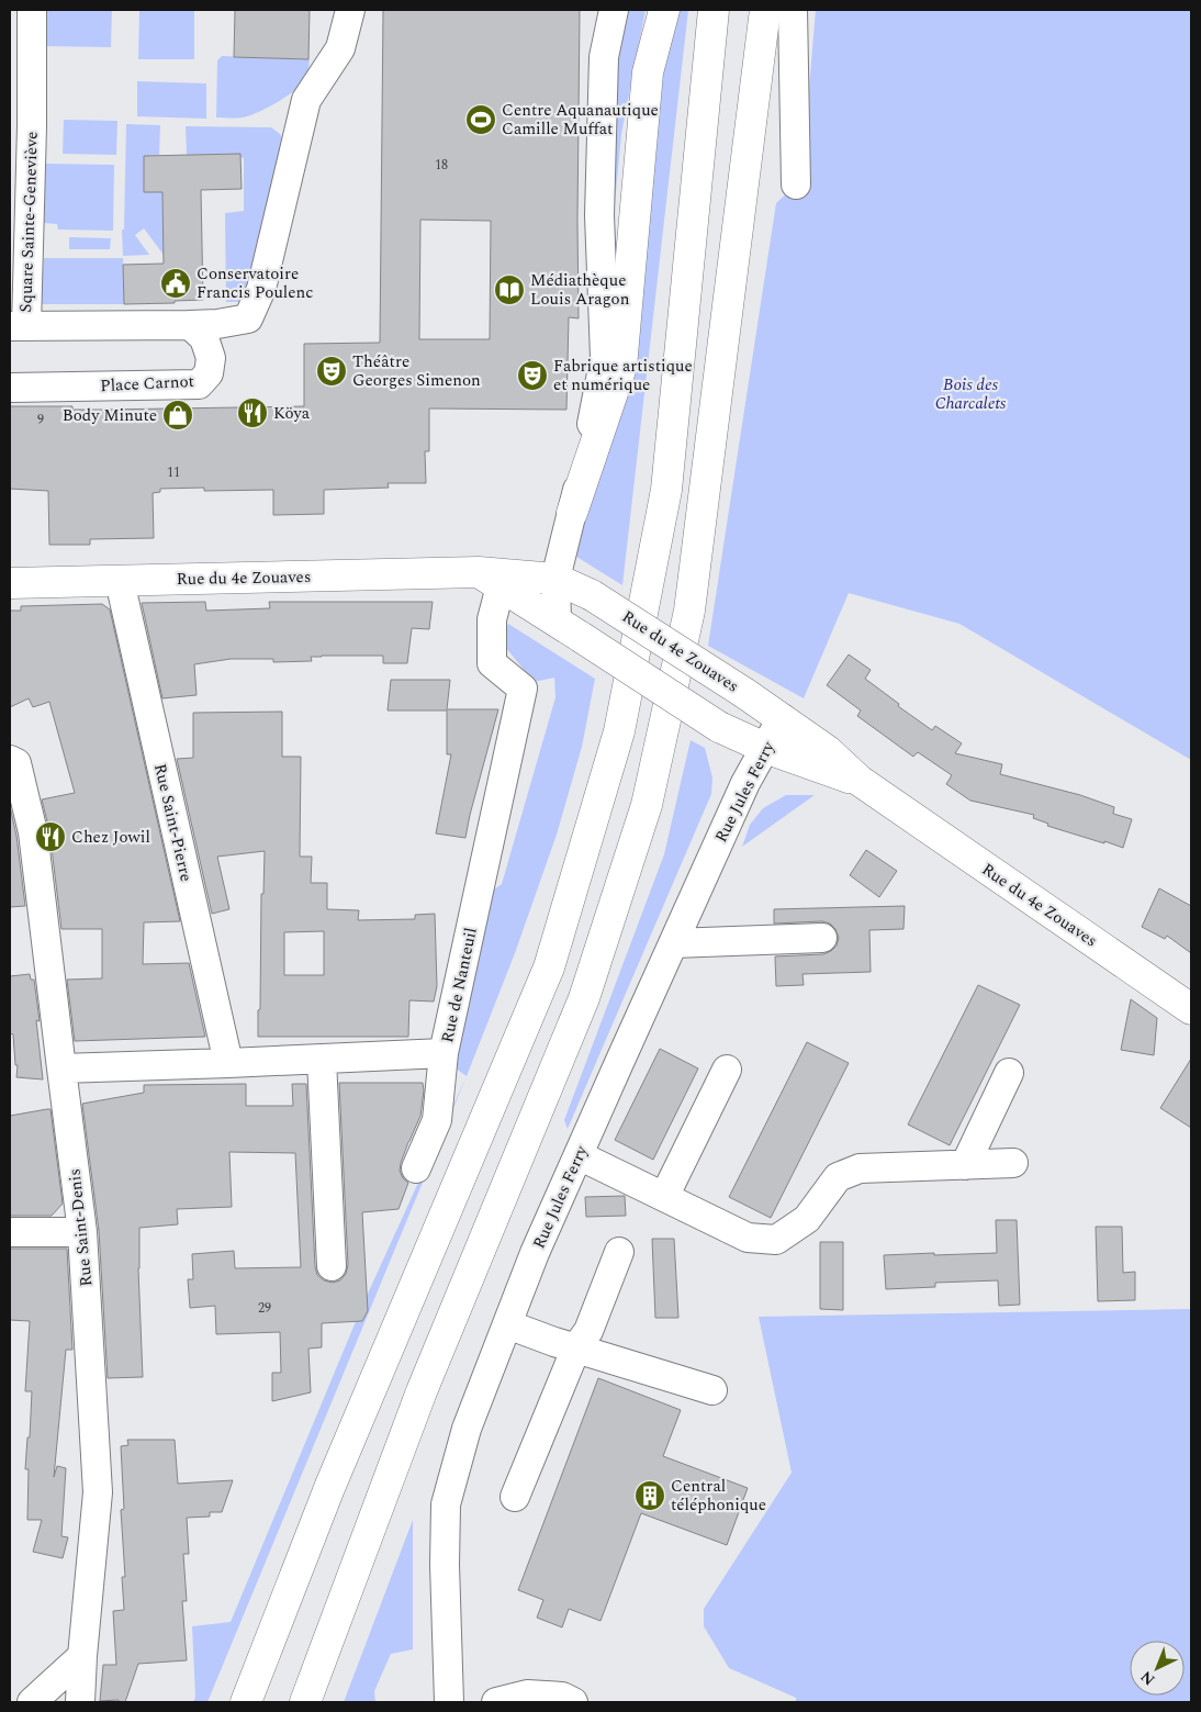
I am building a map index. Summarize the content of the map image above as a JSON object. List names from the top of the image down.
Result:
{
  "streets": {
    "main road": ["Rue du 4e Zouaves"],
    "street": [
      "Square Sainte-Geneviève",
      "Place Carnot",
      "Rue Jules Ferry",
      "Rue Saint-Pierre",
      "Rue de Nanteuil",
      "Rue Saint-Denis"
    ]
  },
  "crossings": [
    ["Rue du 4e Zouaves", "Rue Jules Ferry"],
    ["Rue du 4e Zouaves", "Rue Saint-Pierre"],
    ["Rue du 4e Zouaves", "Rue de Nanteuil"],
    ["Rue Saint-Pierre", "Rue de Nanteuil"],
    ["Rue de Nanteuil", "Rue Saint-Denis"]
  ],
  "parks": ["Bois des Charcalets"],
  "places": {
    "sports": ["Centre Aquanautique Camille Muffat"],
    "public building": ["Conservatoire Francis Poulenc"],
    "library": ["Médiathèque Louis Aragon"],
    "theatre": ["Théâtre Georges Simenon", "Fabrique artistique et numérique"],
    "restaurant": ["Köya", "Chez Jowil"],
    "shop": ["Body Minute"],
    "building": ["Central téléphonique"]
  },
  "house_numbers": [
    "18",
    "9",
    "11",
    "29"
  ],
  "north": "bottom left"
}
